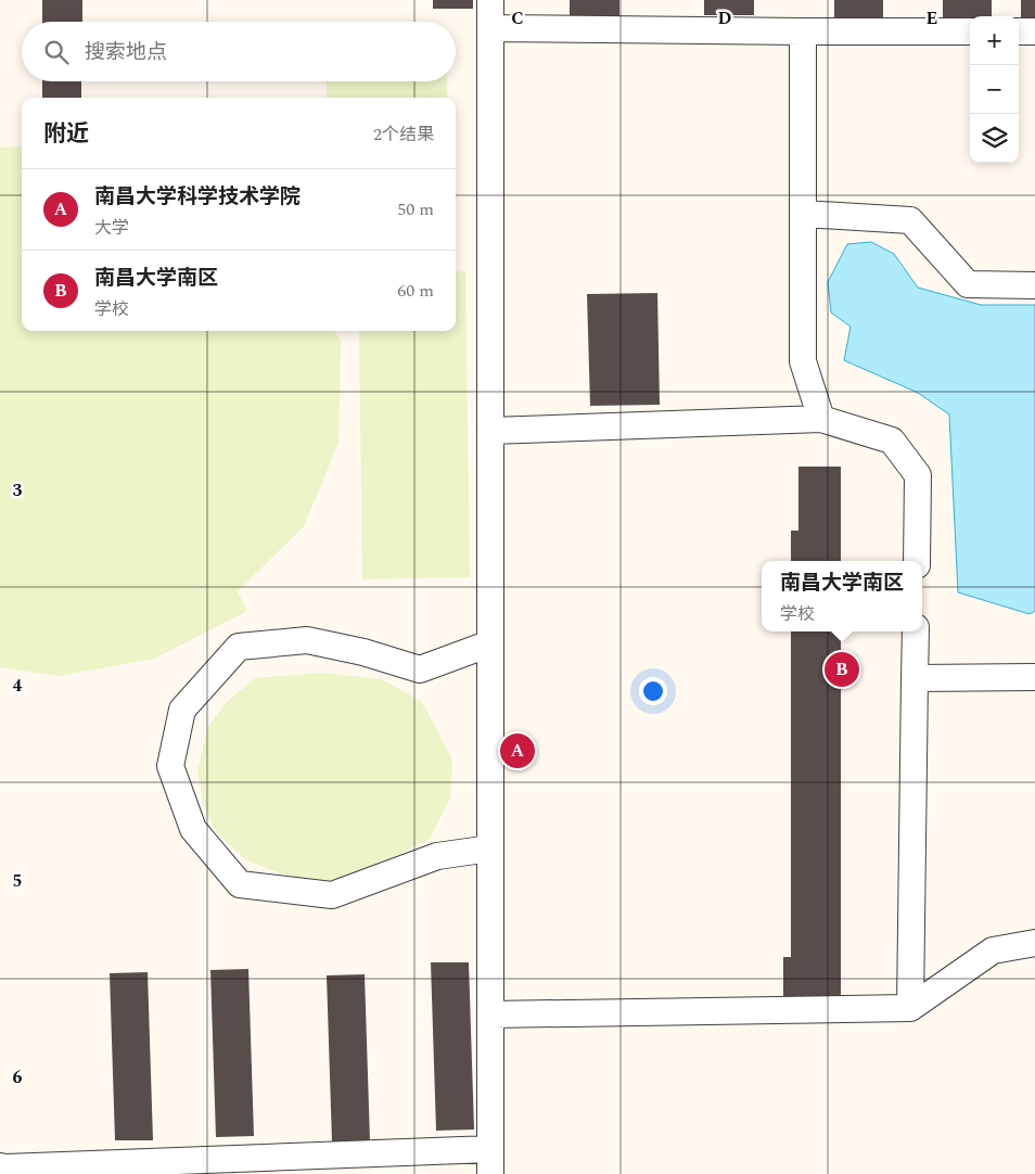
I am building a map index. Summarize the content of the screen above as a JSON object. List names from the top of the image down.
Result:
{
  "page": {
    "map_buttons": ["+", "−"],
    "search": "搜索地点",
    "heading": ["附近", "2个结果"],
    "list": [
      {
        "mark": "A",
        "name": "南昌大学科学技术学院",
        "note": "大学",
        "value": "50 m"
      },
      {
        "mark": "B",
        "name": "南昌大学南区",
        "note": "学校",
        "value": "60 m"
      }
    ],
    "popup": ["南昌大学南区", "学校"],
    "pins": ["B", "A"]
  },
  "grid": {
    "columns": ["C", "D", "E"],
    "rows": [
      "3",
      "4",
      "5",
      "6"
    ]
  }
}
